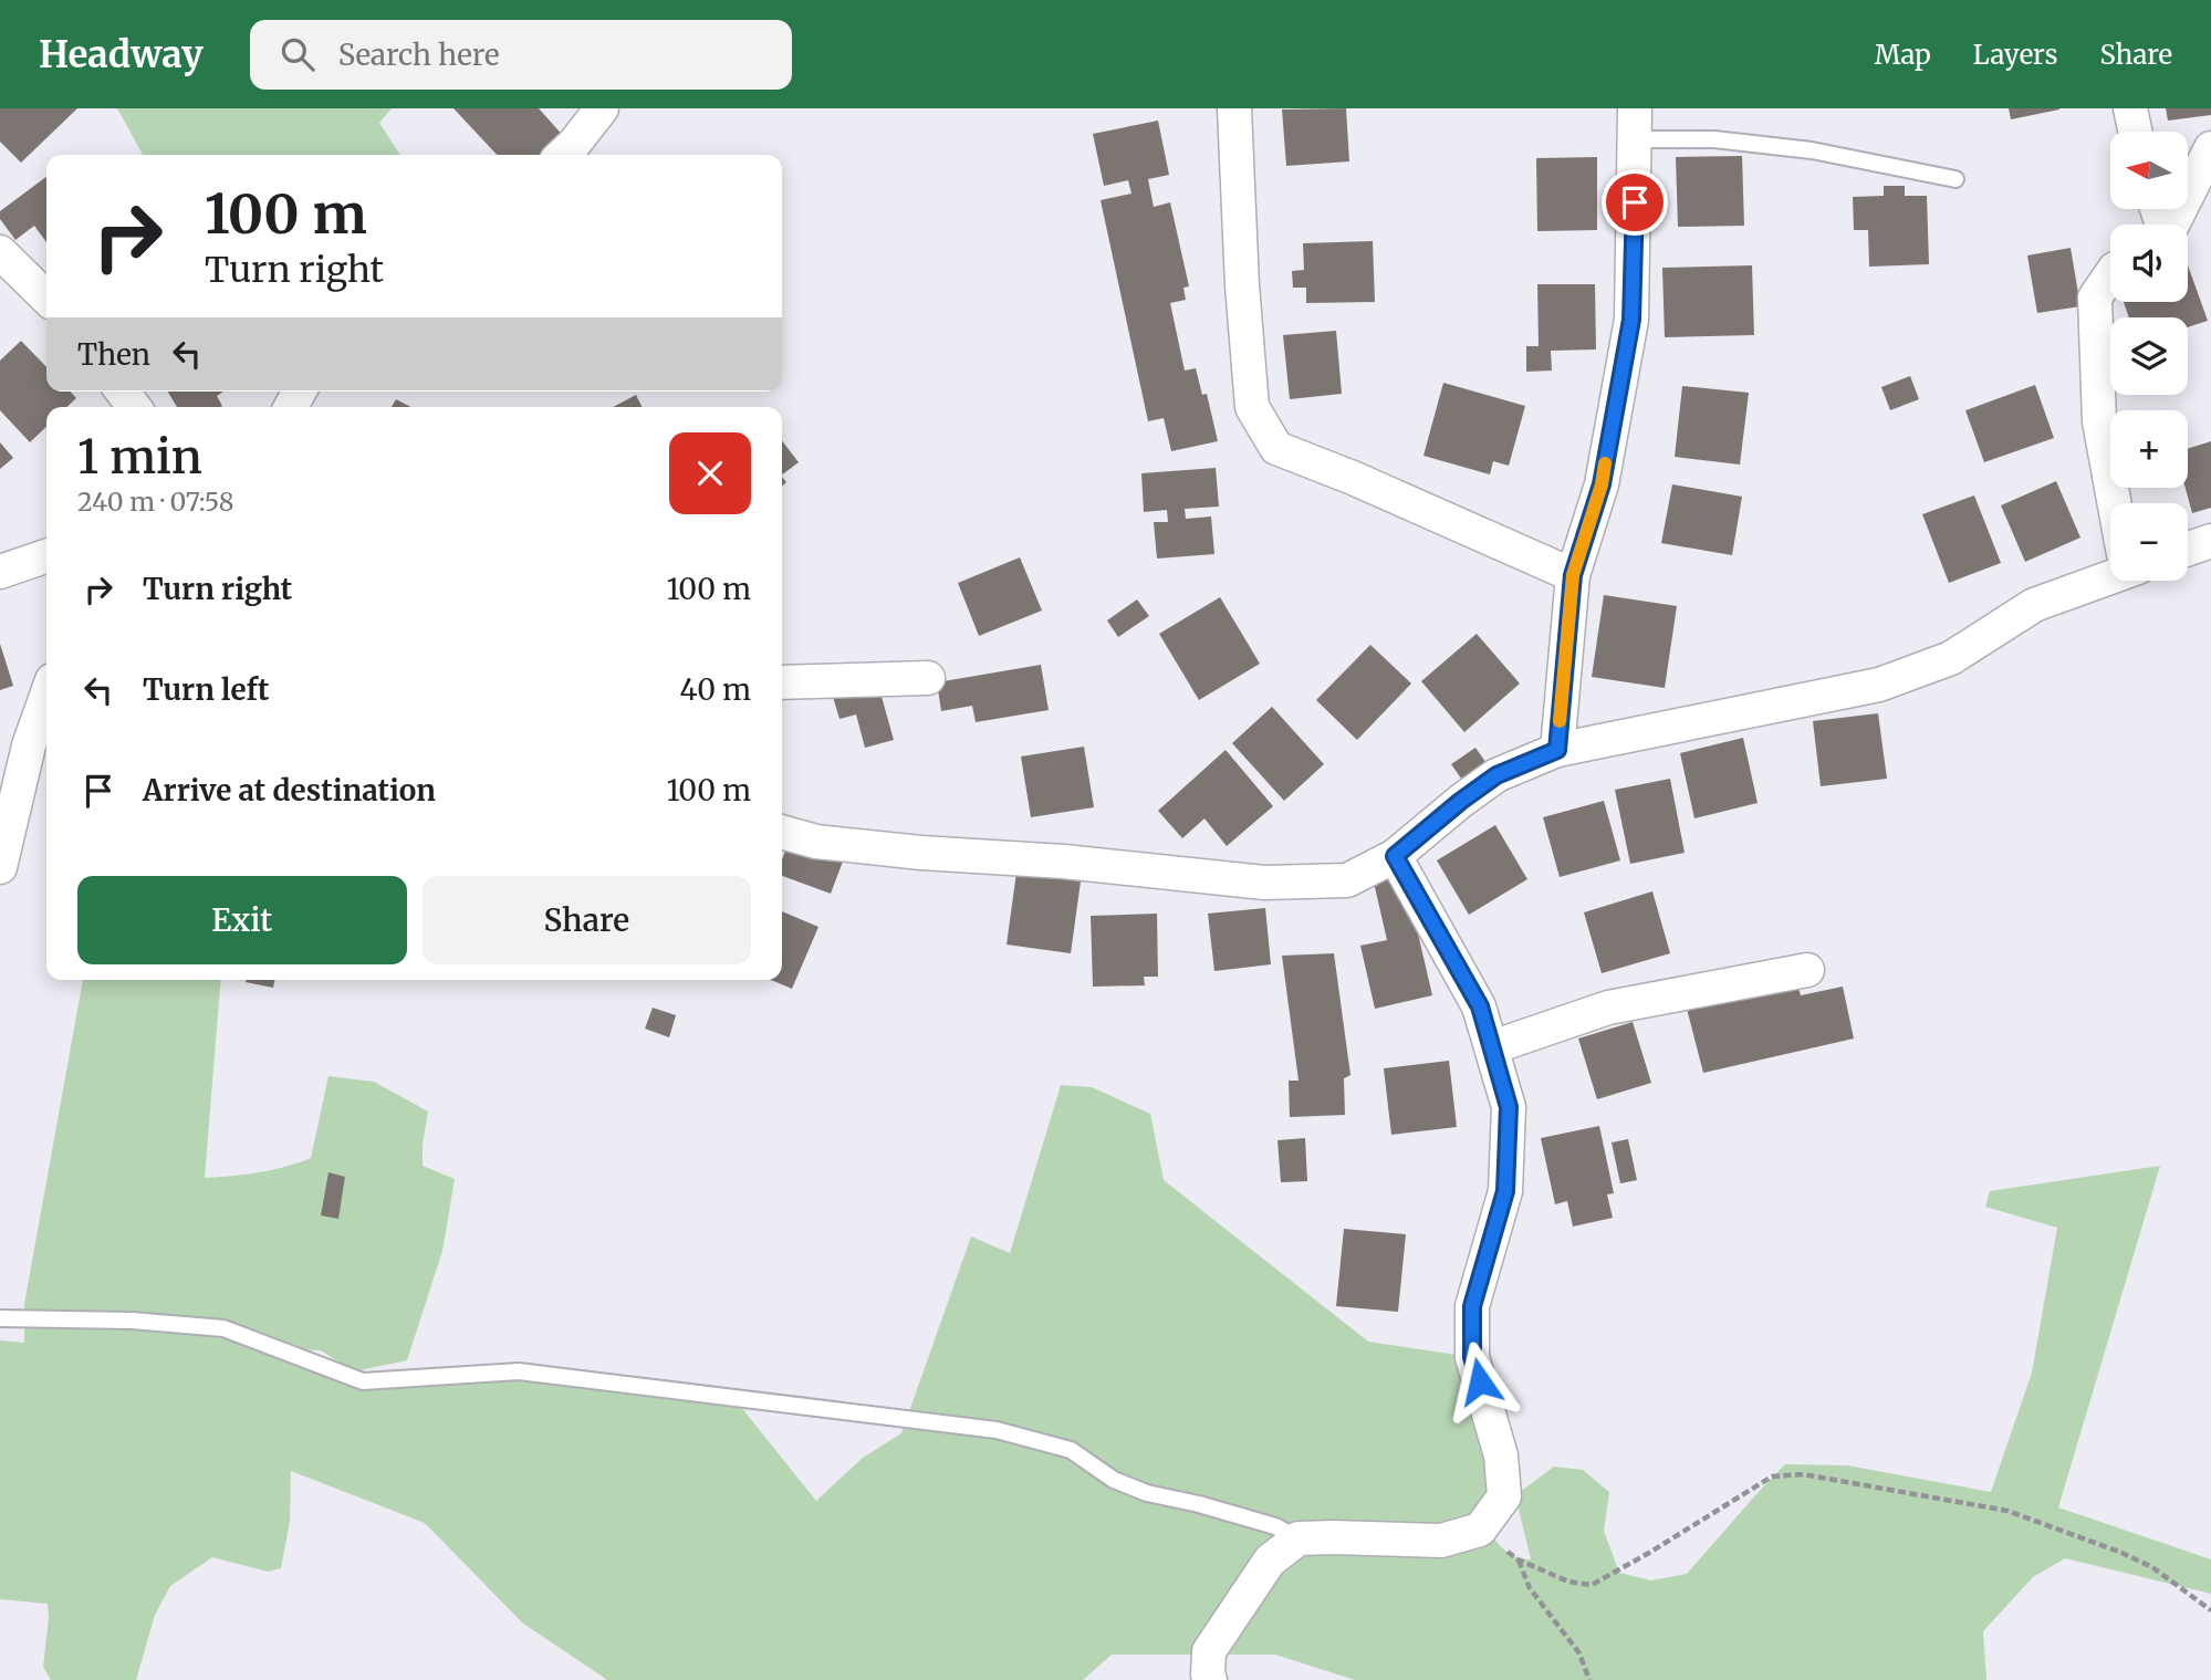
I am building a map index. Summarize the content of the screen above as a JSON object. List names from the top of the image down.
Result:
{
  "north": "left",
  "page": {
    "header": "Headway",
    "search": "Search here",
    "nav": ["Map", "Layers", "Share"],
    "map_buttons": ["+", "−"],
    "turn": ["100 m", "Turn right"],
    "then": "Then",
    "heading": ["1 min", "240 m · 07:58"],
    "list": [
      {
        "name": "Turn right",
        "value": "100 m"
      },
      {
        "name": "Turn left",
        "value": "40 m"
      },
      {
        "name": "Arrive at destination",
        "value": "100 m"
      }
    ],
    "buttons": ["Exit", "Share"]
  }
}
